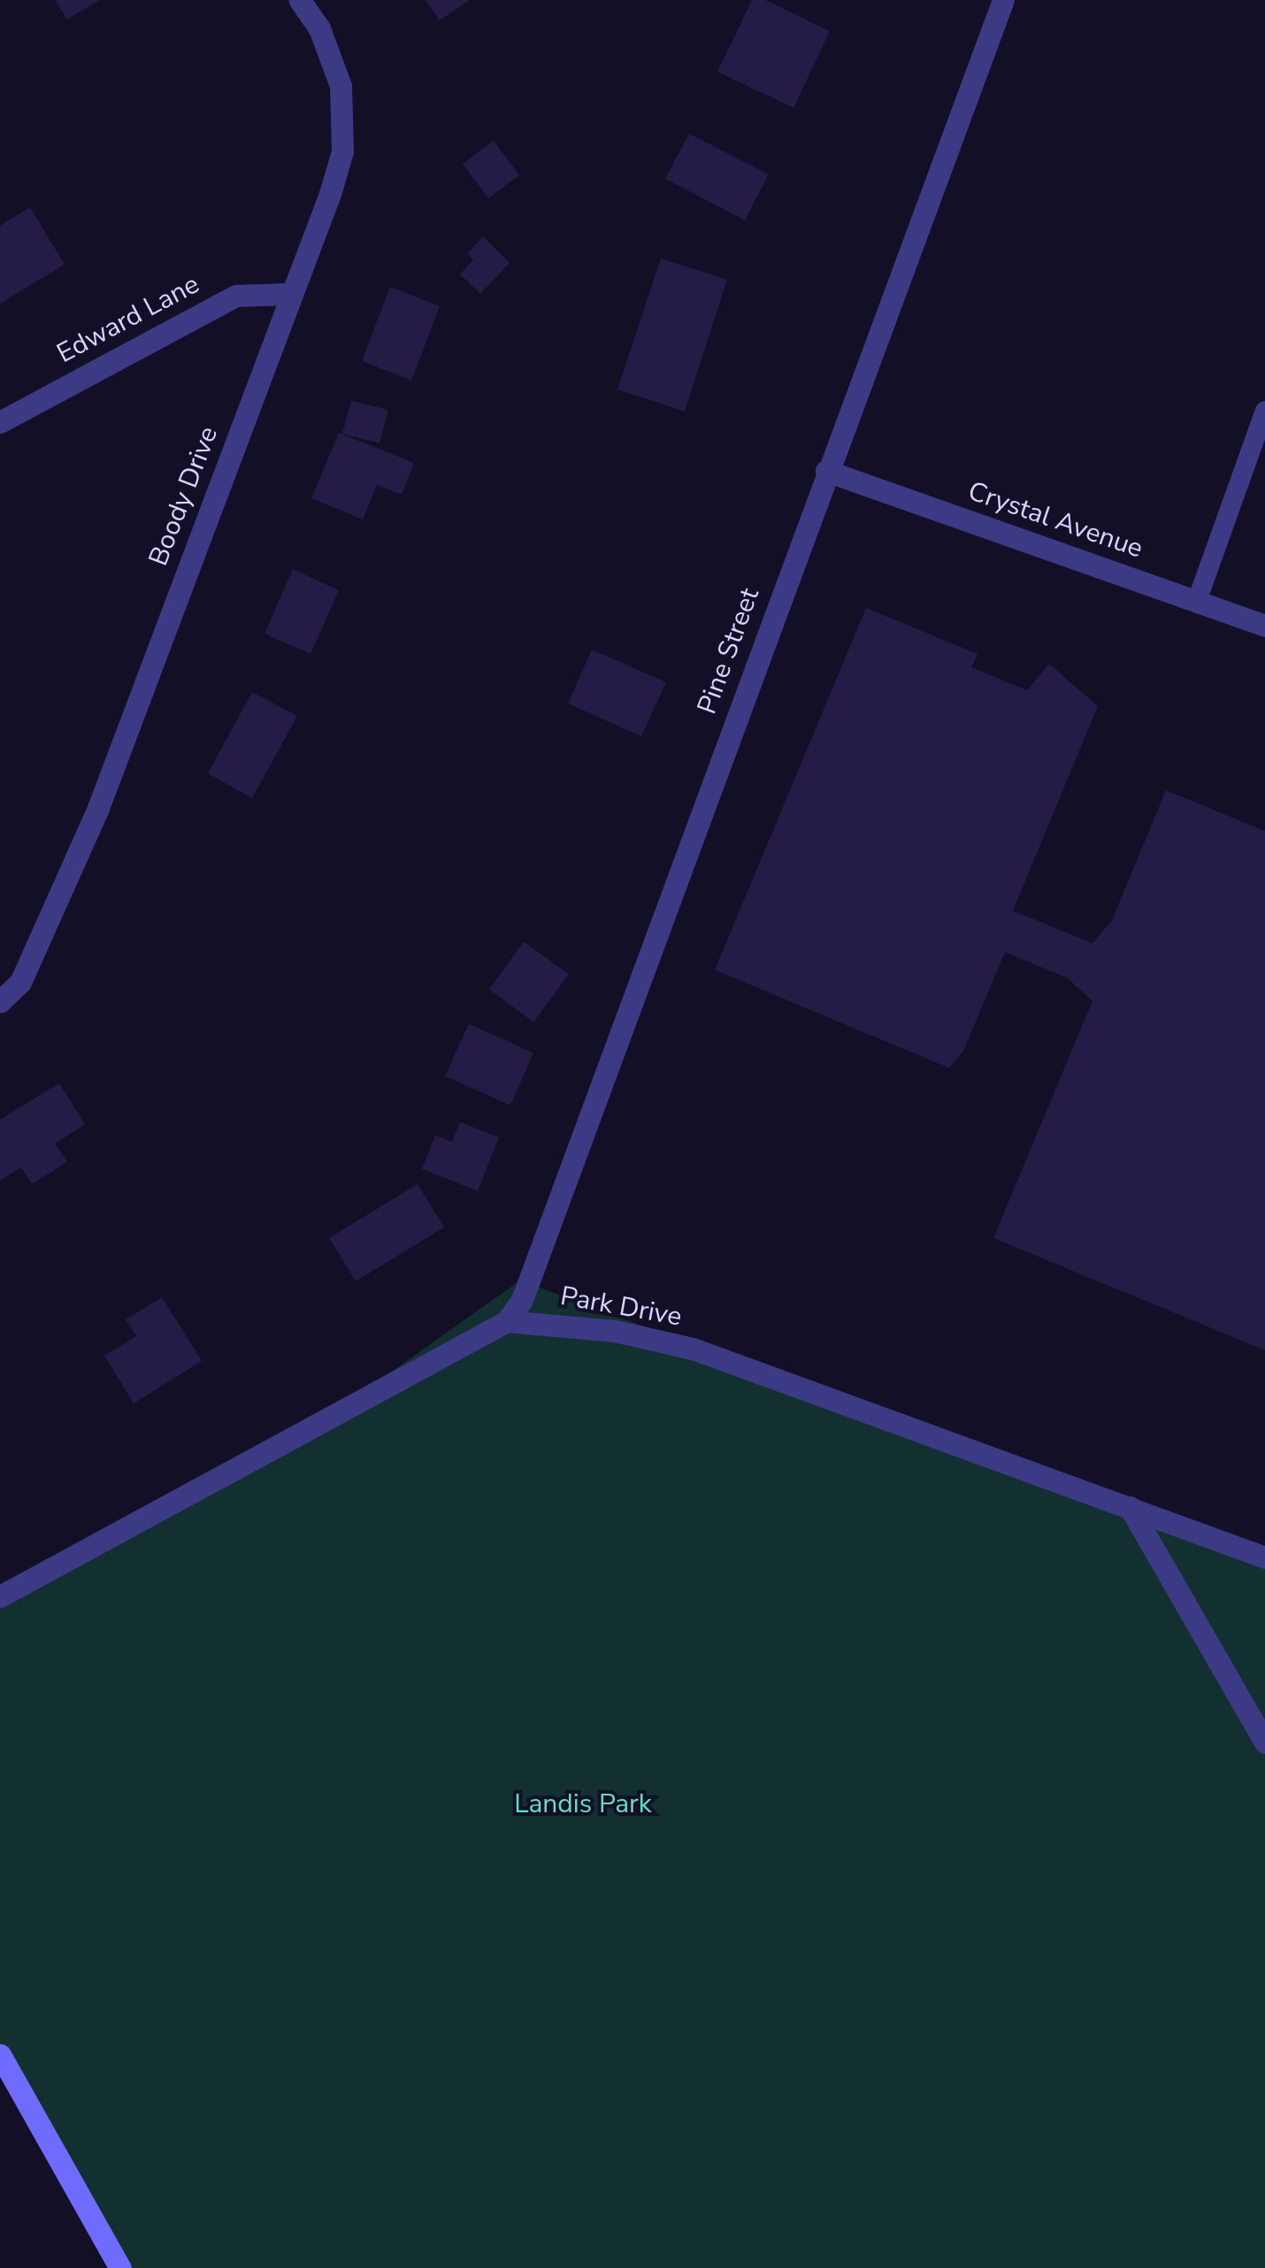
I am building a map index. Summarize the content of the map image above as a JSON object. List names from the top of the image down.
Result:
{
  "streets": {
    "street": [
      "Edward Lane",
      "Boody Drive",
      "Crystal Avenue",
      "Pine Street",
      "Park Drive"
    ]
  },
  "crossings": [
    ["Edward Lane", "Boody Drive"],
    ["Crystal Avenue", "Pine Street"],
    ["Pine Street", "Park Drive"]
  ],
  "parks": ["Landis Park"]
}
